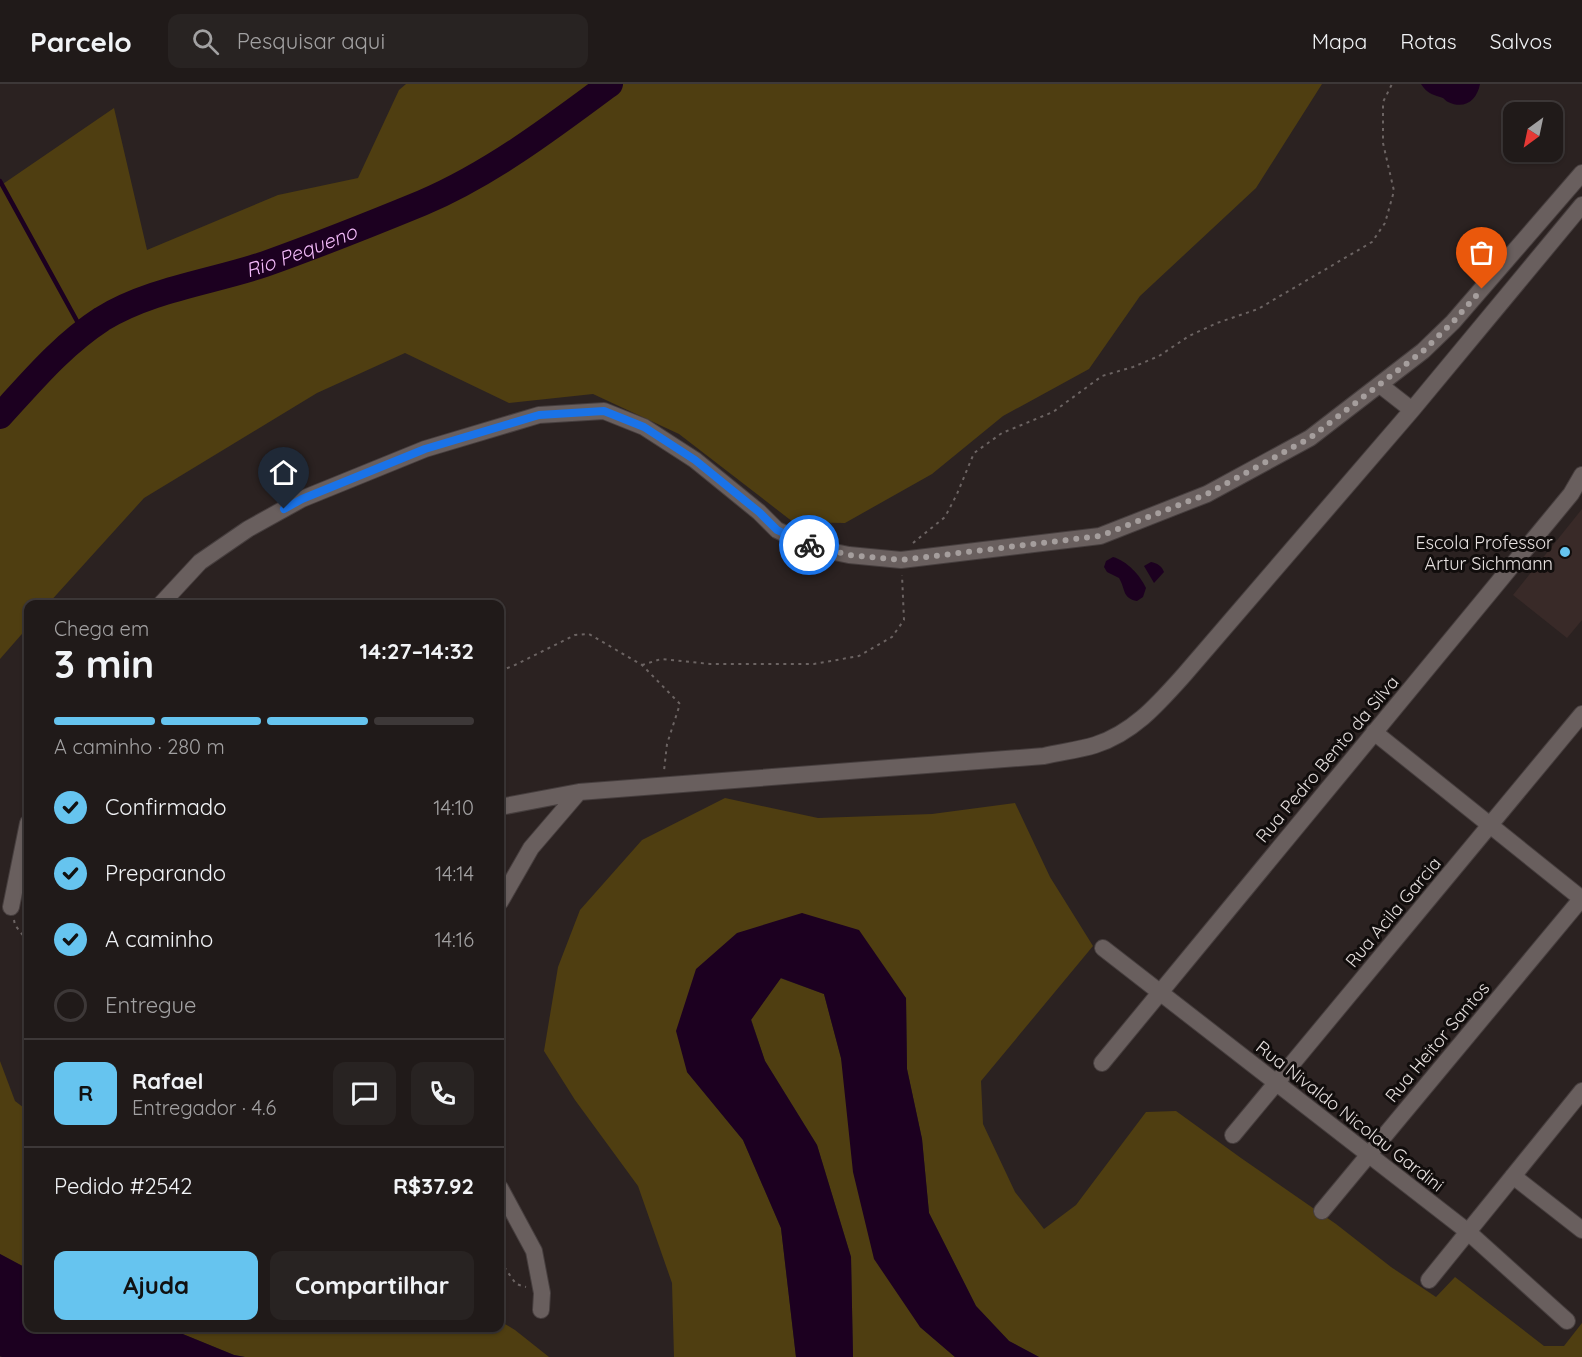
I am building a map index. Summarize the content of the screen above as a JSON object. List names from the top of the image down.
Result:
{
  "streets": {
    "street": [
      "Rua Pedro Bento da Silva",
      "Rua Acila Garcia",
      "Rua Heitor Santos",
      "Rua Nivaldo Nicolau Gardini"
    ]
  },
  "crossings": [
    ["Rua Pedro Bento da Silva", "Rua Nivaldo Nicolau Gardini"],
    ["Rua Acila Garcia", "Rua Nivaldo Nicolau Gardini"],
    ["Rua Heitor Santos", "Rua Nivaldo Nicolau Gardini"]
  ],
  "water": ["Rio Pequeno"],
  "places": ["Escola Professor Artur Sichmann"],
  "north": "bottom left",
  "page": {
    "header": "Parcelo",
    "search": "Pesquisar aqui",
    "nav": ["Mapa", "Rotas", "Salvos"],
    "heading": ["3 min", "Chega em", "14:27–14:32"],
    "panel": [
      "Rafael",
      "Entregador · 4.6",
      "Pedido #2542",
      "R$37.92"
    ],
    "bar": "A caminho · 280 m",
    "list": [
      ["Confirmado", "14:10"],
      ["Preparando", "14:14"],
      ["A caminho", "14:16"],
      "Entregue"
    ],
    "round": "R",
    "buttons": ["Ajuda", "Compartilhar"]
  }
}
